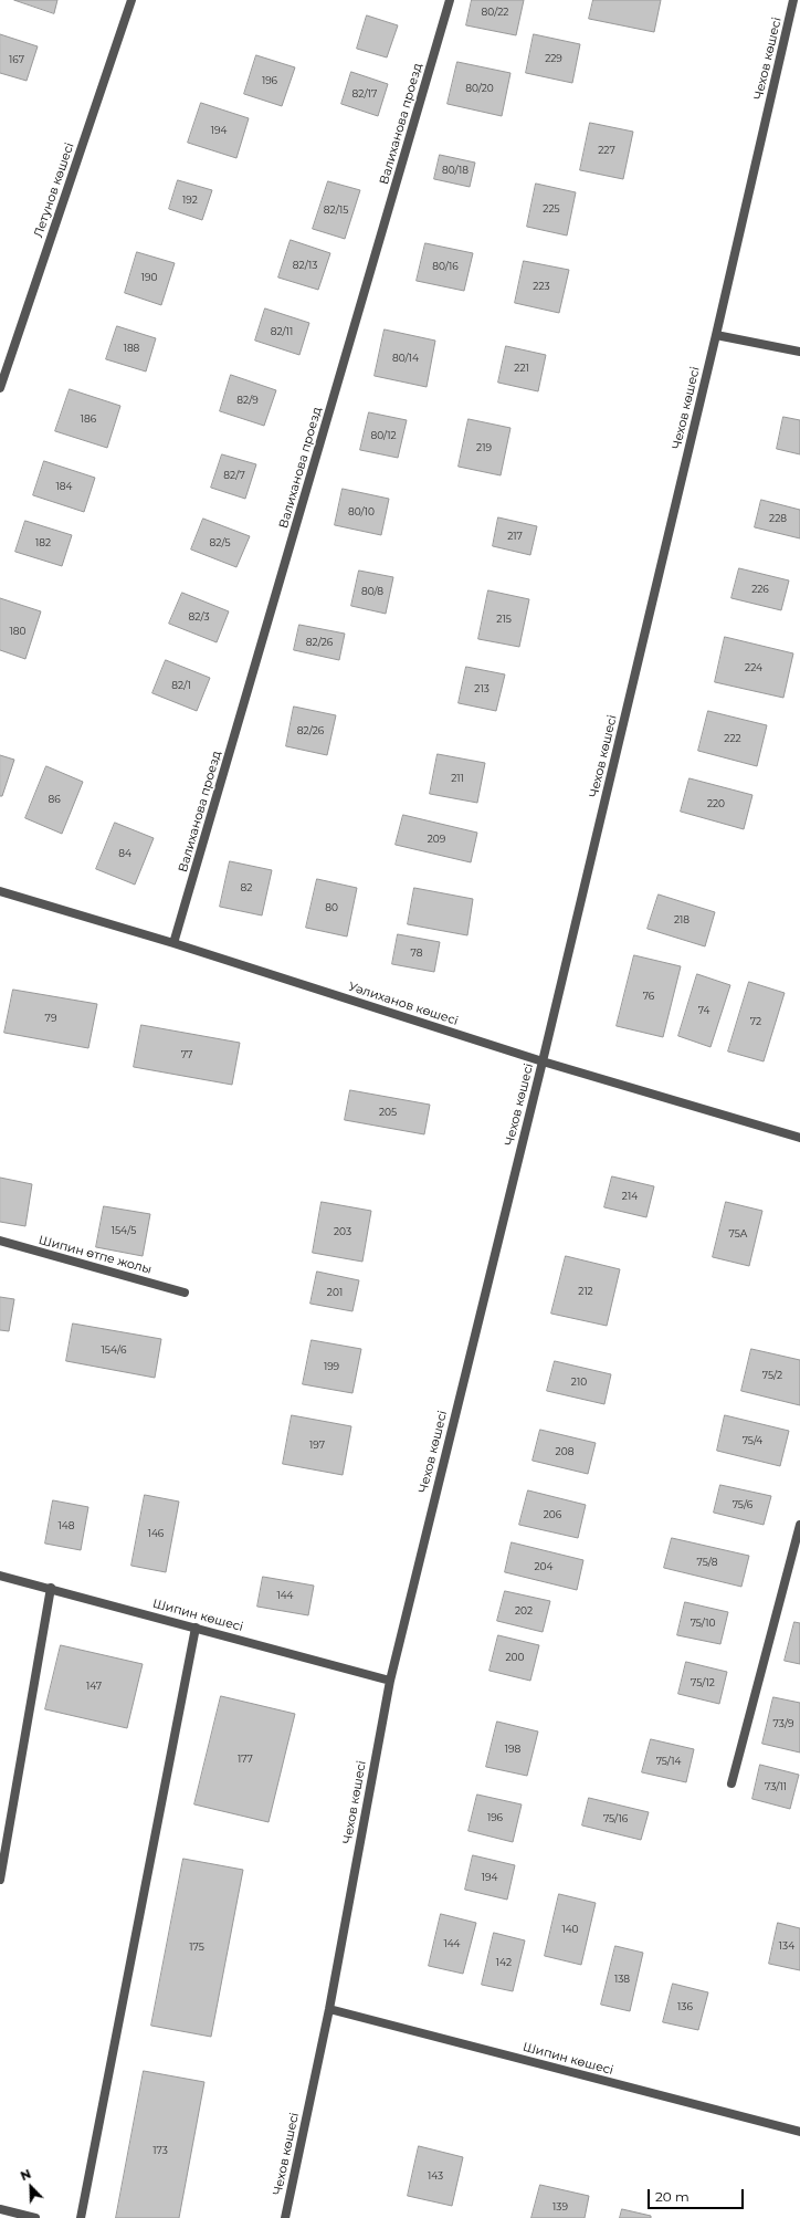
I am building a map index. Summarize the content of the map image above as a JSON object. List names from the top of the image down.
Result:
{
  "streets": {
    "street": [
      "Чехов көшесі",
      "Валиханова проезд",
      "Летунов көшесі",
      "Уәлиханов көшесі",
      "Шипин өтпе жолы",
      "Шипин көшесі"
    ]
  },
  "crossings": [
    ["Чехов көшесі", "Уәлиханов көшесі"],
    ["Чехов көшесі", "Шипин көшесі"],
    ["Валиханова проезд", "Уәлиханов көшесі"]
  ],
  "house_numbers": [
    "80/22",
    "229",
    "167",
    "196",
    "80/20",
    "82/17",
    "194",
    "227",
    "80/18",
    "192",
    "225",
    "82/15",
    "82/13",
    "80/16",
    "190",
    "223",
    "82/11",
    "188",
    "80/14",
    "221",
    "82/9",
    "186",
    "80/12",
    "219",
    "82/7",
    "184",
    "80/10",
    "228",
    "217",
    "182",
    "82/5",
    "226",
    "80/8",
    "82/3",
    "215",
    "180",
    "82/26",
    "224",
    "82/1",
    "213",
    "82/26",
    "222",
    "211",
    "86",
    "220",
    "209",
    "84",
    "82",
    "80",
    "218",
    "78",
    "76",
    "74",
    "79",
    "72",
    "77",
    "205",
    "214",
    "154/5",
    "203",
    "75А",
    "212",
    "201",
    "154/6",
    "199",
    "75/2",
    "210",
    "75/4",
    "197",
    "208",
    "75/6",
    "206",
    "148",
    "146",
    "75/8",
    "204",
    "144",
    "202",
    "75/10",
    "200",
    "75/12",
    "147",
    "73/9",
    "198",
    "177",
    "75/14",
    "73/11",
    "196",
    "75/16",
    "194",
    "140",
    "144",
    "134",
    "175",
    "142",
    "138",
    "136",
    "173",
    "143",
    "139"
  ],
  "scale_bar": "20 m",
  "north": "top left"
}
